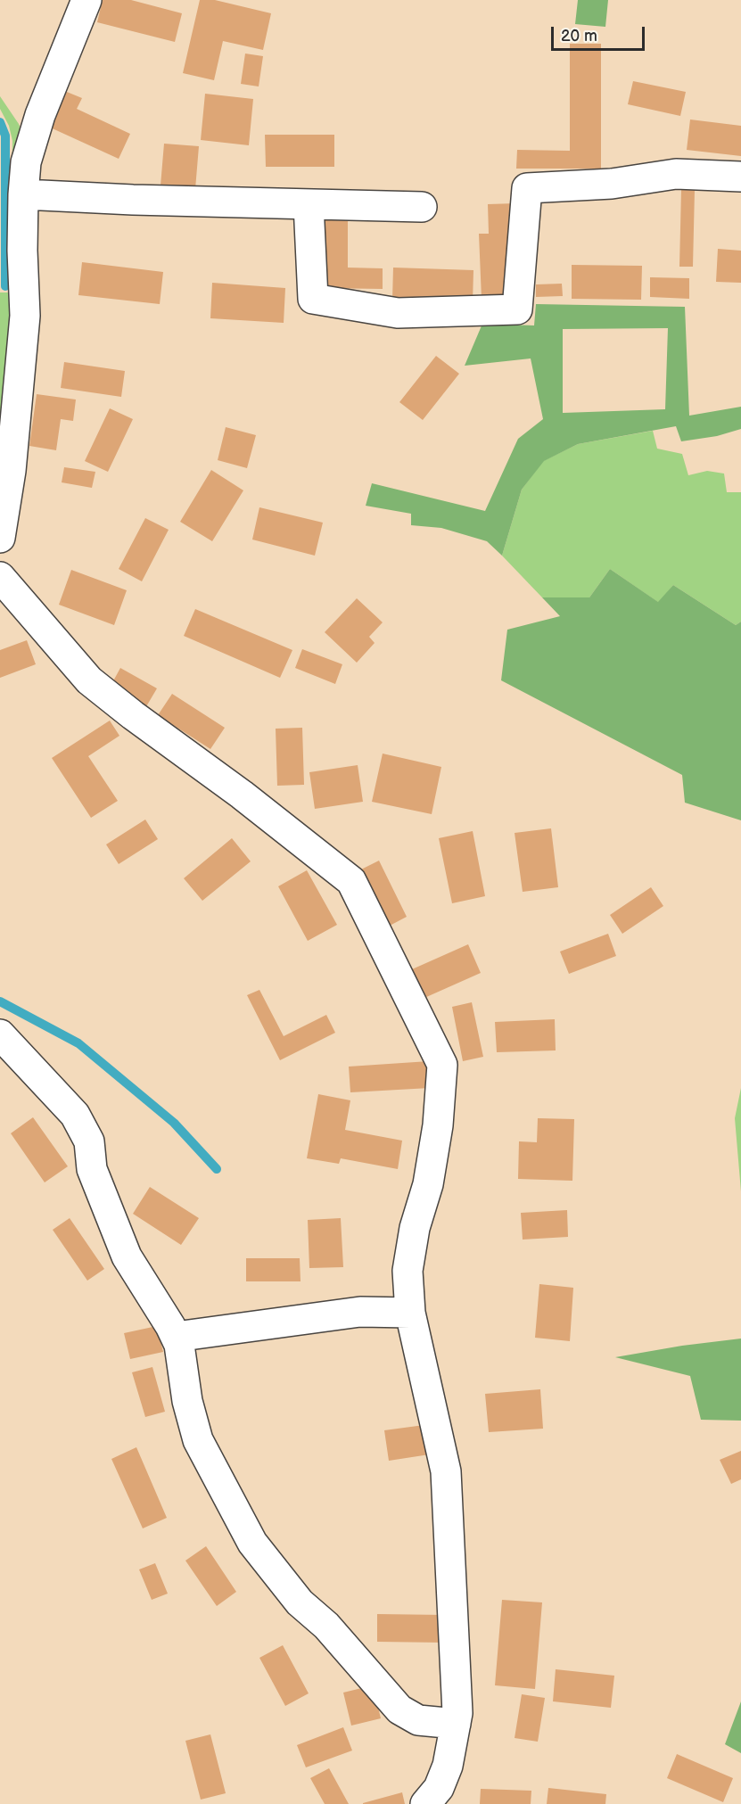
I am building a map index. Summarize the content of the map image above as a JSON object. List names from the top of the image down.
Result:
{
  "scale_bar": "20 m"
}
